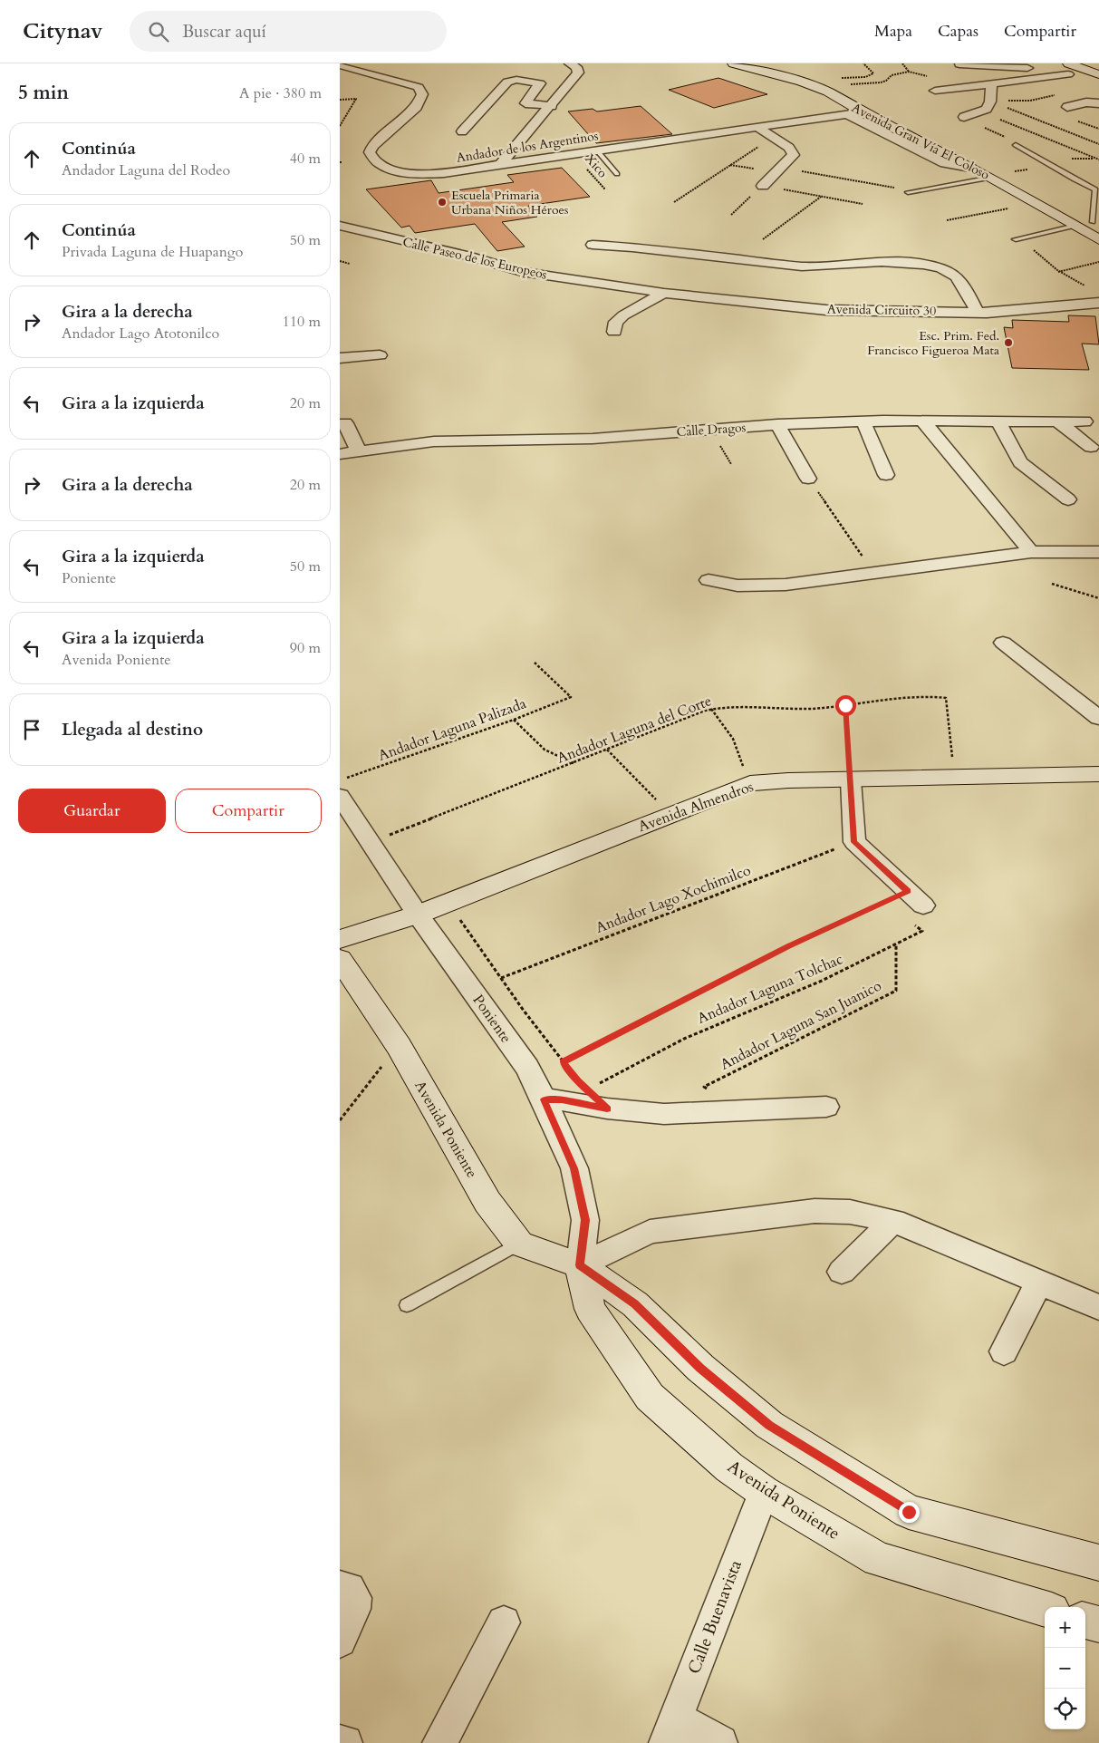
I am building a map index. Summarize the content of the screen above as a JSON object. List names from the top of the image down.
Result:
{
  "streets": {
    "main road": ["Avenida Gran Vía El Coloso", "Avenida Almendros", "Avenida Poniente"],
    "street": [
      "Andador de los Argentinos",
      "Calle Paseo de los Europeos",
      "Avenida Circuito 30",
      "Calle Dragos",
      "Poniente",
      "Calle Buenavista"
    ],
    "path": [
      "Xico",
      "Andador Laguna Palizada",
      "Andador Laguna del Corte",
      "Andador Lago Xochimilco",
      "Andador Laguna Tolchac",
      "Andador Laguna San Juanico"
    ]
  },
  "crossings": [
    ["Avenida Gran Vía El Coloso", "Andador de los Argentinos"],
    ["Andador de los Argentinos", "Xico"],
    ["Calle Paseo de los Europeos", "Avenida Circuito 30"],
    ["Andador Laguna del Corte", "Avenida Almendros"],
    ["Andador Laguna del Corte", "Poniente"],
    ["Avenida Almendros", "Poniente"],
    ["Andador Laguna Tolchac", "Andador Laguna San Juanico"],
    ["Poniente", "Avenida Poniente"],
    ["Avenida Poniente", "Calle Buenavista"]
  ],
  "places": ["Escuela Primaria Urbana Niños Héroes", "Esc. Prim. Fed. Francisco Figueroa Mata"],
  "page": {
    "header": "Citynav",
    "search": "Buscar aquí",
    "nav": ["Mapa", "Capas", "Compartir"],
    "heading": ["5 min", "A pie · 380 m"],
    "list": [
      ["Continúa", "Andador Laguna del Rodeo", "40 m"],
      ["Continúa", "Privada Laguna de Huapango", "50 m"],
      ["Gira a la derecha", "Andador Lago Atotonilco", "110 m"],
      ["Gira a la izquierda", "20 m"],
      ["Gira a la derecha", "20 m"],
      ["Gira a la izquierda", "Poniente", "50 m"],
      ["Gira a la izquierda", "Avenida Poniente", "90 m"],
      "Llegada al destino"
    ],
    "buttons": ["Guardar", "Compartir"],
    "map_buttons": ["+", "−"]
  }
}
